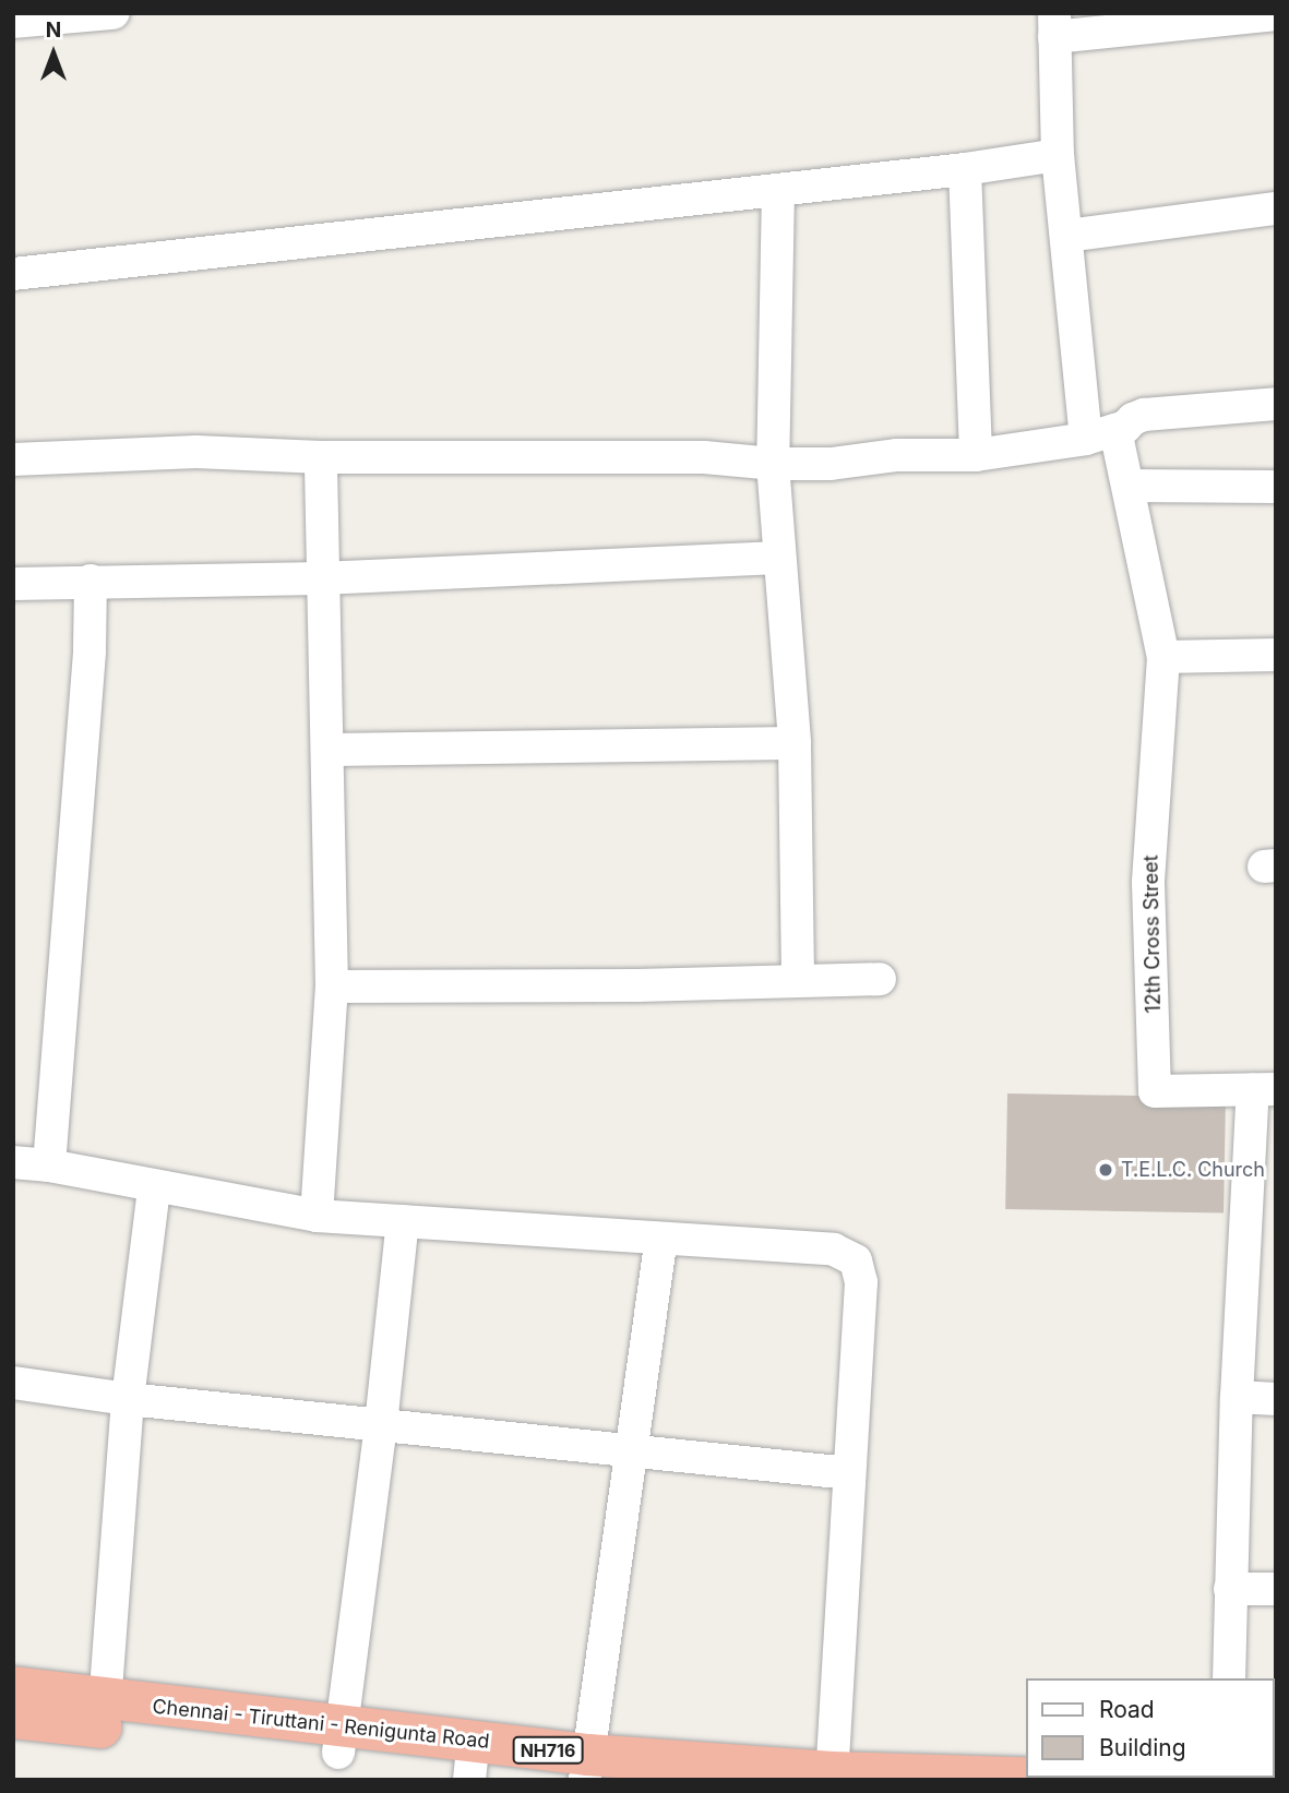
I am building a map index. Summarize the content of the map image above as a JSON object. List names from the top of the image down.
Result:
{
  "streets": {
    "highway": ["Chennai - Tiruttani - Renigunta Road", "NH716"],
    "street": ["12th Cross Street"]
  },
  "places": ["T.E.L.C. Church"],
  "legend": ["Road", "Building"],
  "north": "top"
}
